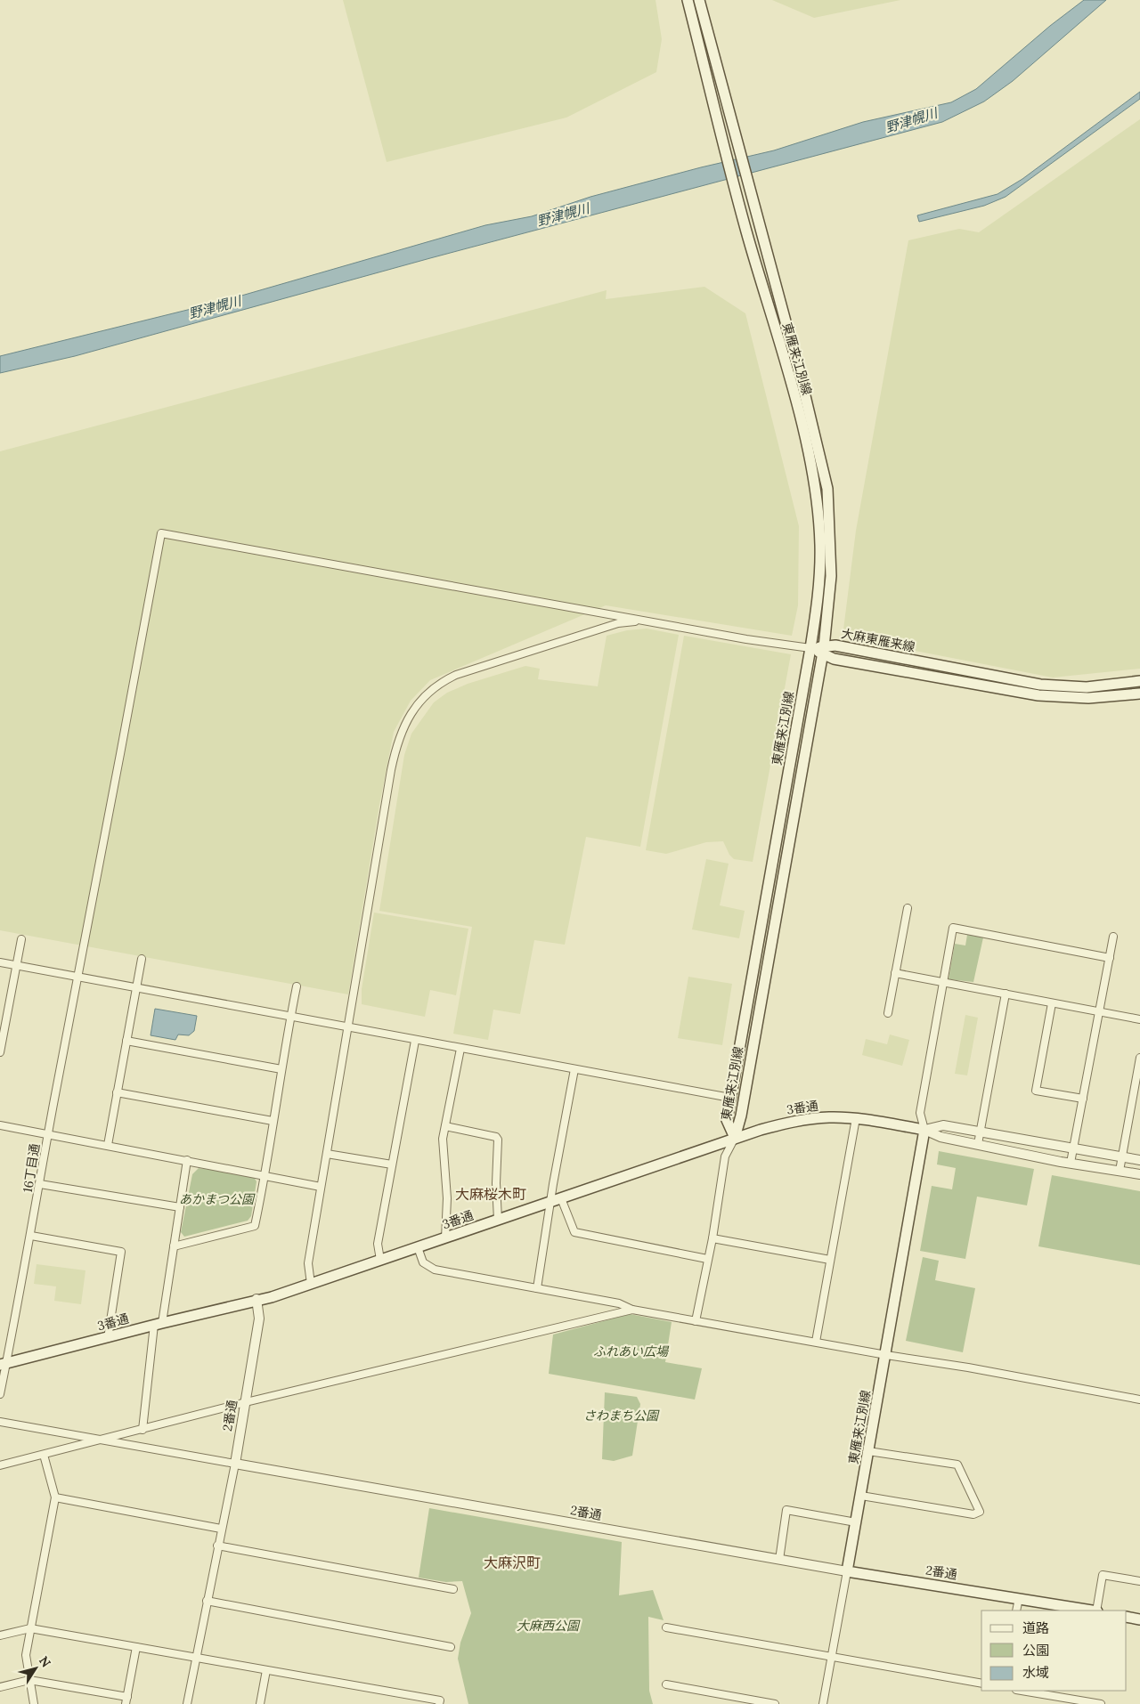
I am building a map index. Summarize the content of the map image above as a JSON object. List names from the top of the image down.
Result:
{
  "streets": {
    "main road": [
      "東雁来江別線",
      "大麻東雁来線",
      "3番通",
      "2番通"
    ],
    "street": ["16丁目通"]
  },
  "crossings": [
    ["東雁来江別線", "大麻東雁来線"],
    ["東雁来江別線", "3番通"],
    ["東雁来江別線", "2番通"],
    ["3番通", "16丁目通"],
    ["3番通", "2番通"]
  ],
  "districts": ["大麻桜木町", "大麻沢町"],
  "water": ["野津幌川"],
  "parks": [
    "あかまつ公園",
    "ふれあい広場",
    "さわまち公園",
    "大麻西公園"
  ],
  "legend": ["道路", "公園", "水域"],
  "north": "top right"
}
